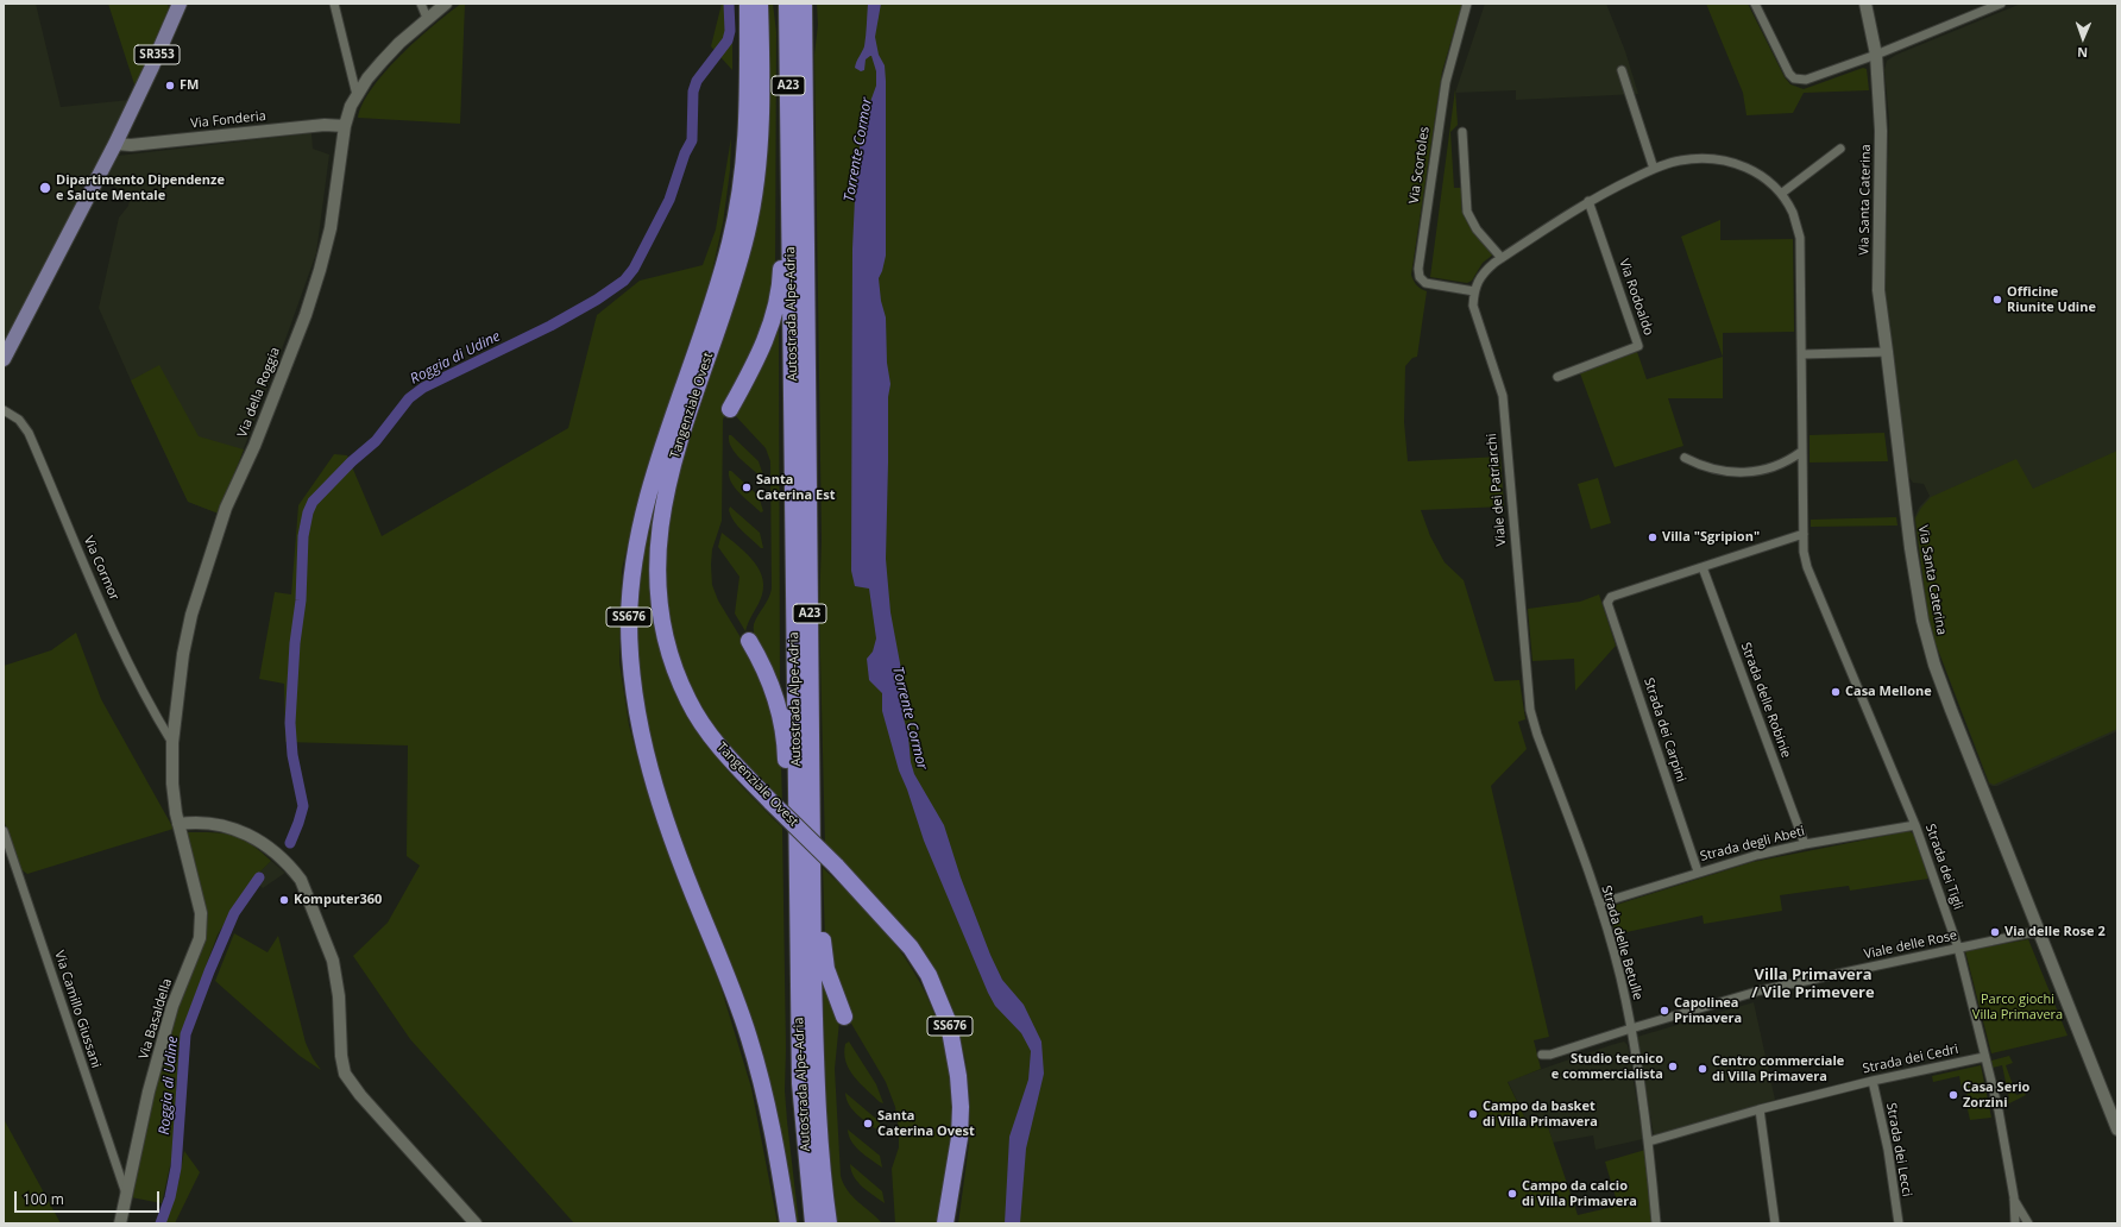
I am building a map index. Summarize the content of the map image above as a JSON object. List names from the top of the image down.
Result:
{
  "streets": {
    "highway": [
      "A23",
      "Autostrada Alpe-Adria",
      "Tangenziale Ovest",
      "SS676"
    ],
    "main road": ["SR353"],
    "street": [
      "Via Fonderia",
      "Via Scortoles",
      "Via Santa Caterina",
      "Via Rodoaldo",
      "Via della Roggia",
      "Viale dei Patriarchi",
      "Via Cormor",
      "Strada delle Robinie",
      "Strada dei Carpini",
      "Strada degli Abeti",
      "Strada dei Tigli",
      "Strada delle Betulle",
      "Viale delle Rose",
      "Via Camillo Giussani",
      "Via Basaldella",
      "Strada dei Cedri",
      "Strada dei Lecci"
    ]
  },
  "crossings": [
    ["SR353", "Via Fonderia"],
    ["Via Fonderia", "Via della Roggia"],
    ["Via Scortoles", "Viale dei Patriarchi"],
    ["Via Santa Caterina", "Viale delle Rose"],
    ["Via della Roggia", "Via Cormor"],
    ["Via della Roggia", "Via Basaldella"],
    ["Viale dei Patriarchi", "Strada delle Betulle"],
    ["Strada delle Robinie", "Strada dei Carpini"],
    ["Strada delle Robinie", "Strada degli Abeti"],
    ["Strada dei Carpini", "Strada degli Abeti"],
    ["Strada degli Abeti", "Strada dei Tigli"],
    ["Strada degli Abeti", "Strada delle Betulle"],
    ["Strada dei Tigli", "Viale delle Rose"],
    ["Strada dei Tigli", "Strada dei Cedri"],
    ["Strada delle Betulle", "Viale delle Rose"],
    ["Strada delle Betulle", "Strada dei Cedri"],
    ["Via Camillo Giussani", "Via Basaldella"],
    ["Strada dei Cedri", "Strada dei Lecci"]
  ],
  "districts": ["Villa Primavera / Vile Primevere"],
  "water": ["Torrente Cormor", "Roggia di Udine"],
  "parks": ["Parco giochi Villa Primavera"],
  "places": [
    "FM",
    "Dipartimento Dipendenze e Salute Mentale",
    "Officine Riunite Udine",
    "Santa Caterina Est",
    "Villa \"Sgripion\"",
    "Casa Mellone",
    "Komputer360",
    "Via delle Rose 2",
    "Capolinea Primavera",
    "Studio tecnico e commercialista",
    "Centro commerciale di Villa Primavera",
    "Casa Serio Zorzini",
    "Campo da basket di Villa Primavera",
    "Santa Caterina Ovest",
    "Campo da calcio di Villa Primavera"
  ],
  "scale_bar": "100 m",
  "north": "bottom"
}
